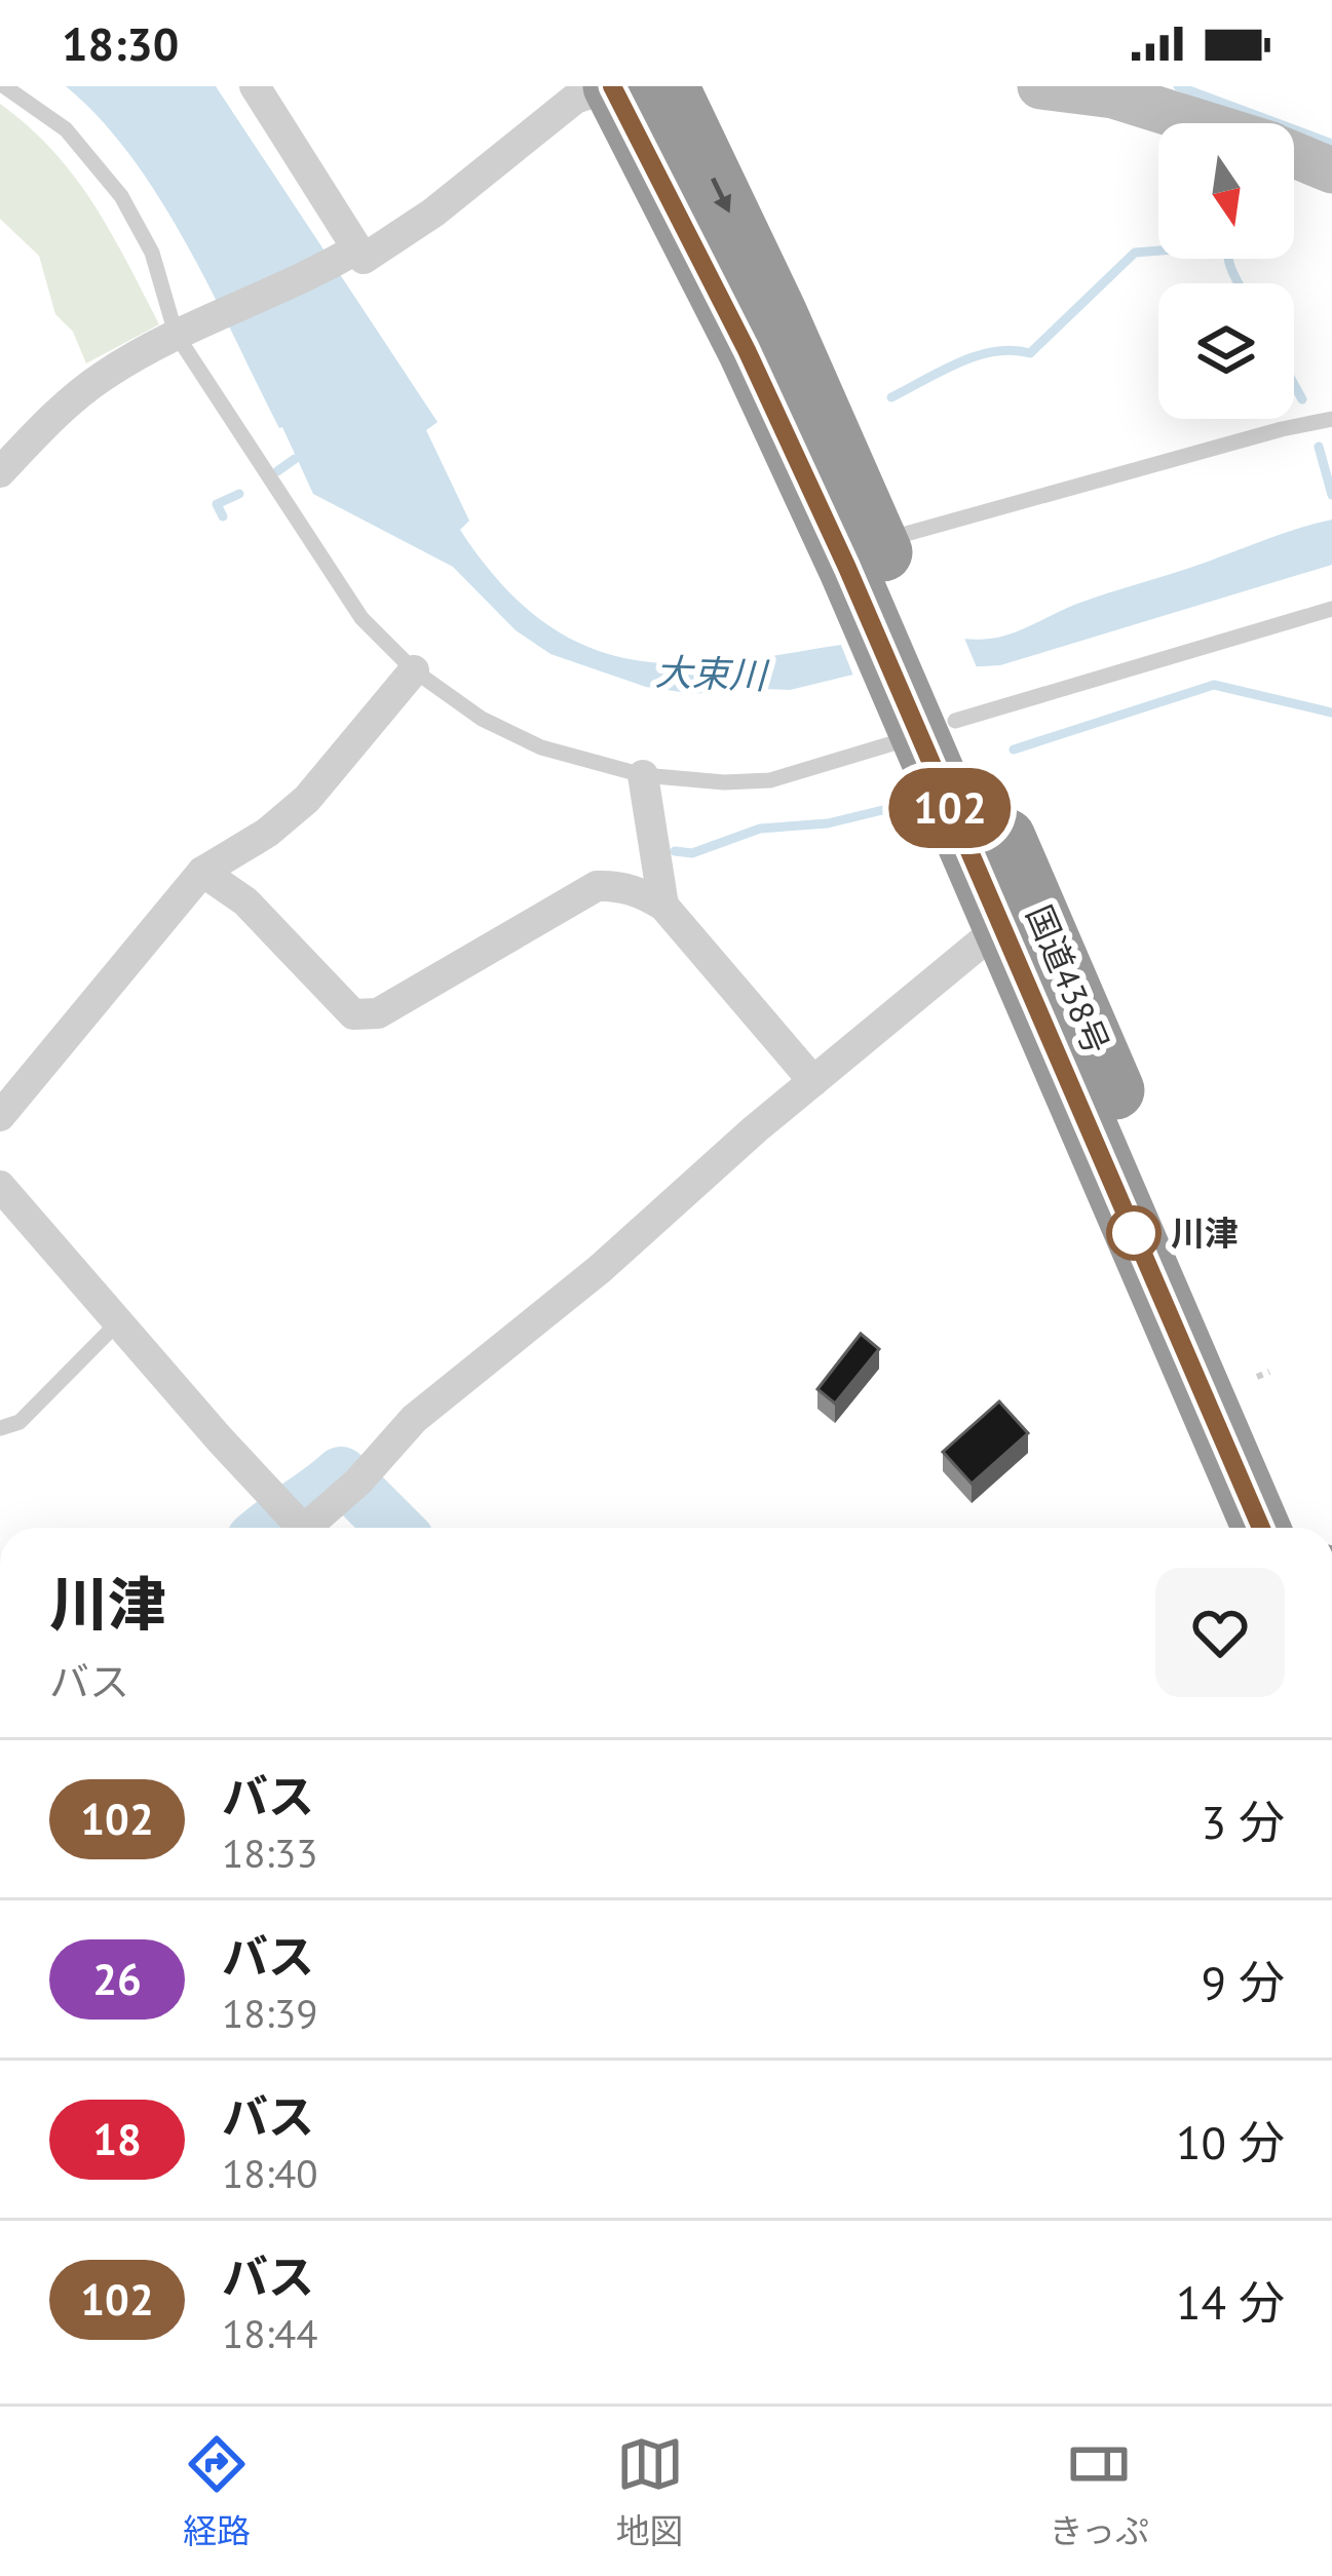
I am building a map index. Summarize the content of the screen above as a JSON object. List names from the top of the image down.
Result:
{
  "streets": {
    "highway": ["国道438号"]
  },
  "water": ["大束川"],
  "places": ["川津"],
  "lines": ["bus line 102"],
  "north": "bottom",
  "page": {
    "status": "18:30",
    "on_map": "102",
    "heading": ["川津", "バス"],
    "list": [
      {
        "mark": "102",
        "name": "バス",
        "note": "18:33",
        "value": "3 分"
      },
      {
        "mark": "26",
        "name": "バス",
        "note": "18:39",
        "value": "9 分"
      },
      {
        "mark": "18",
        "name": "バス",
        "note": "18:40",
        "value": "10 分"
      },
      {
        "mark": "102",
        "name": "バス",
        "note": "18:44",
        "value": "14 分"
      }
    ],
    "tabs": ["経路", "地図", "きっぷ"]
  }
}
